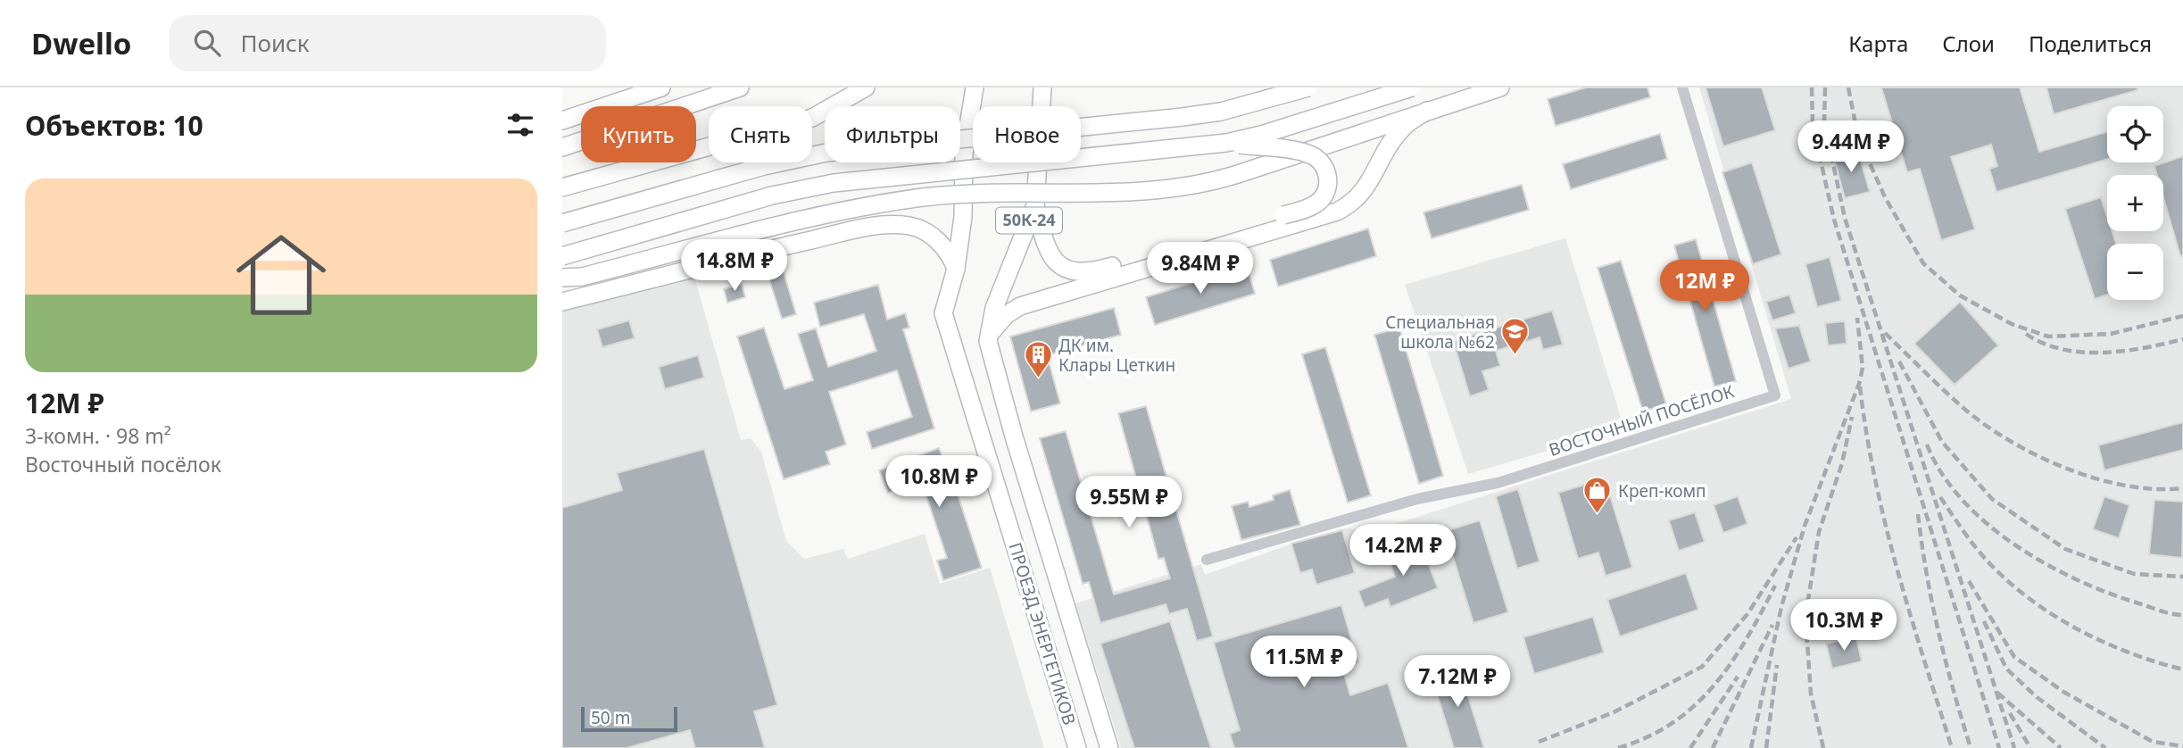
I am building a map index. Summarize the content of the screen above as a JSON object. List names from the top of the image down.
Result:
{
  "streets": {
    "main road": ["50К-24", "ПРОЕЗД ЭНЕРГЕТИКОВ"],
    "street": ["ВОСТОЧНЫЙ ПОСЁЛОК"]
  },
  "crossings": [
    ["50К-24", "ПРОЕЗД ЭНЕРГЕТИКОВ"]
  ],
  "places": {
    "school or university": ["Специальная школа №62"],
    "building": ["ДК им. Клары Цеткин"],
    "shop": ["Креп-комп"]
  },
  "scale_bar": "50 m",
  "page": {
    "header": "Dwello",
    "search": "Поиск",
    "nav": ["Карта", "Слои", "Поделиться"],
    "heading": "Объектов: 10",
    "map_buttons": ["+", "−"],
    "chip": [
      "Купить",
      "Снять",
      "Фильтры",
      "Новое"
    ],
    "price": [
      "9.44M ₽",
      "14.8M ₽",
      "9.84M ₽",
      "12M ₽",
      "10.8M ₽",
      "9.55M ₽",
      "14.2M ₽",
      "10.3M ₽",
      "11.5M ₽",
      "7.12M ₽"
    ],
    "list": [
      {
        "name": "12M ₽",
        "note": "3-комн. · 98 m² · Восточный посёлок"
      }
    ],
    "scale": "50 m"
  }
}
